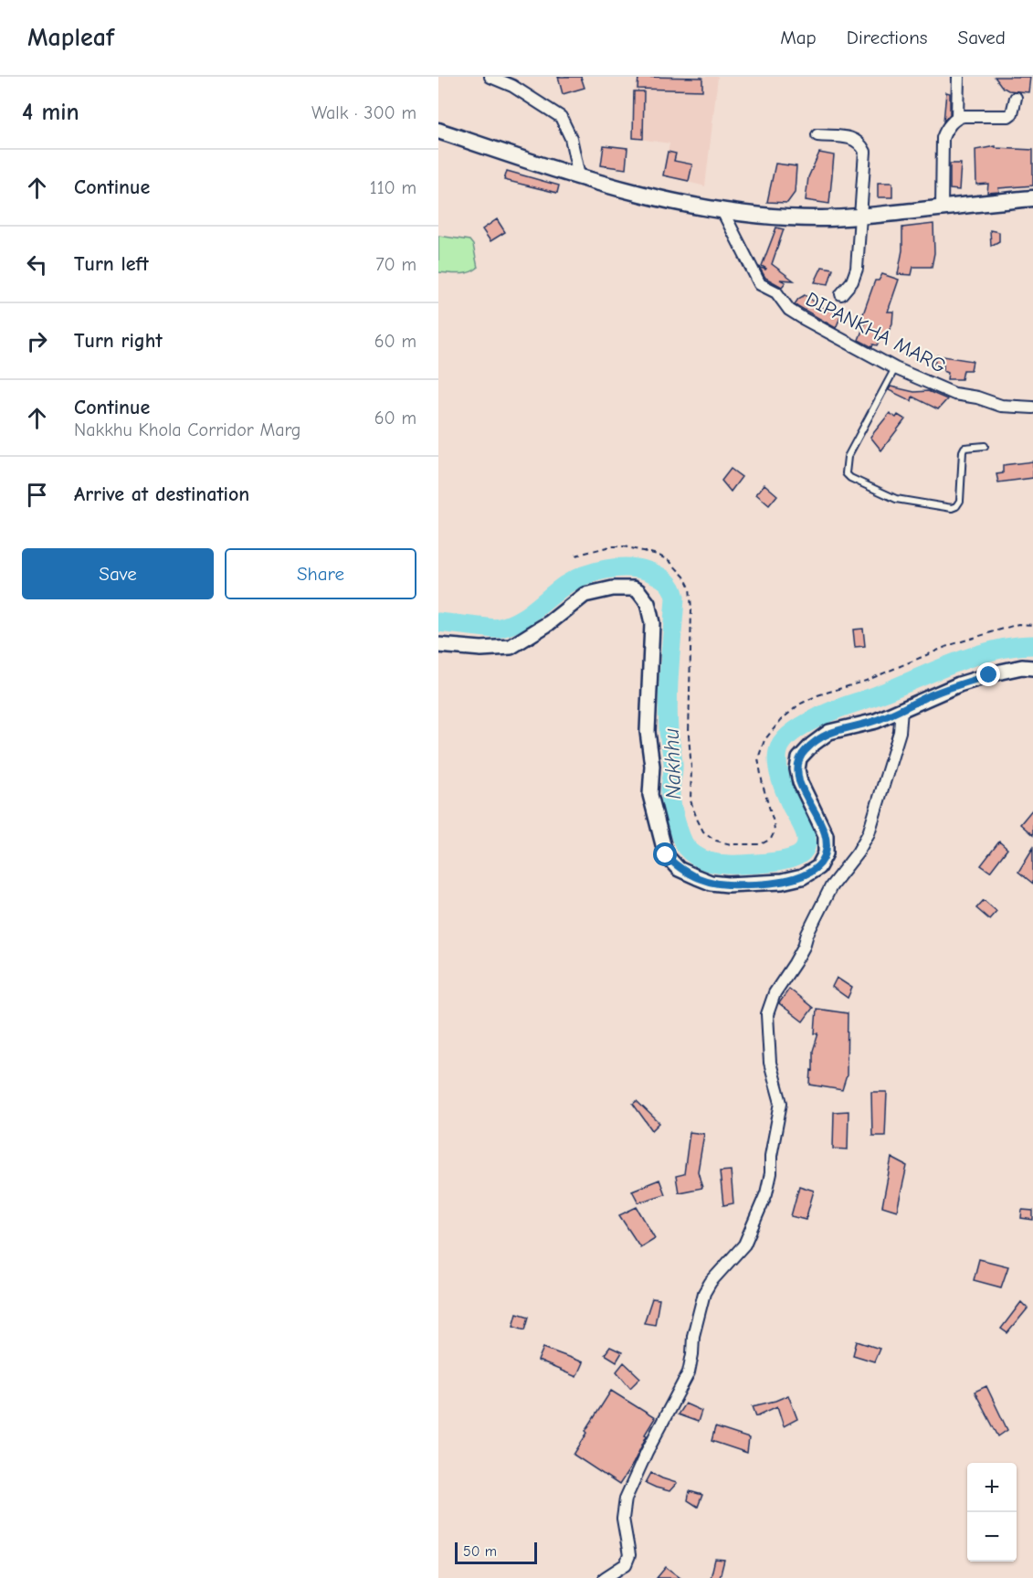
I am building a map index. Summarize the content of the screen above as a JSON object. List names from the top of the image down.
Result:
{
  "streets": {
    "street": ["DIPANKHA MARG"]
  },
  "water": ["Nakhhu"],
  "scale_bar": "50 m",
  "page": {
    "header": "Mapleaf",
    "nav": ["Map", "Directions", "Saved"],
    "heading": ["4 min", "Walk · 300 m"],
    "list": [
      ["Continue", "110 m"],
      ["Turn left", "70 m"],
      ["Turn right", "60 m"],
      ["Continue", "Nakkhu Khola Corridor Marg", "60 m"],
      "Arrive at destination"
    ],
    "buttons": ["Save", "Share"],
    "map_buttons": ["+", "−"],
    "scale": "50 m"
  }
}
